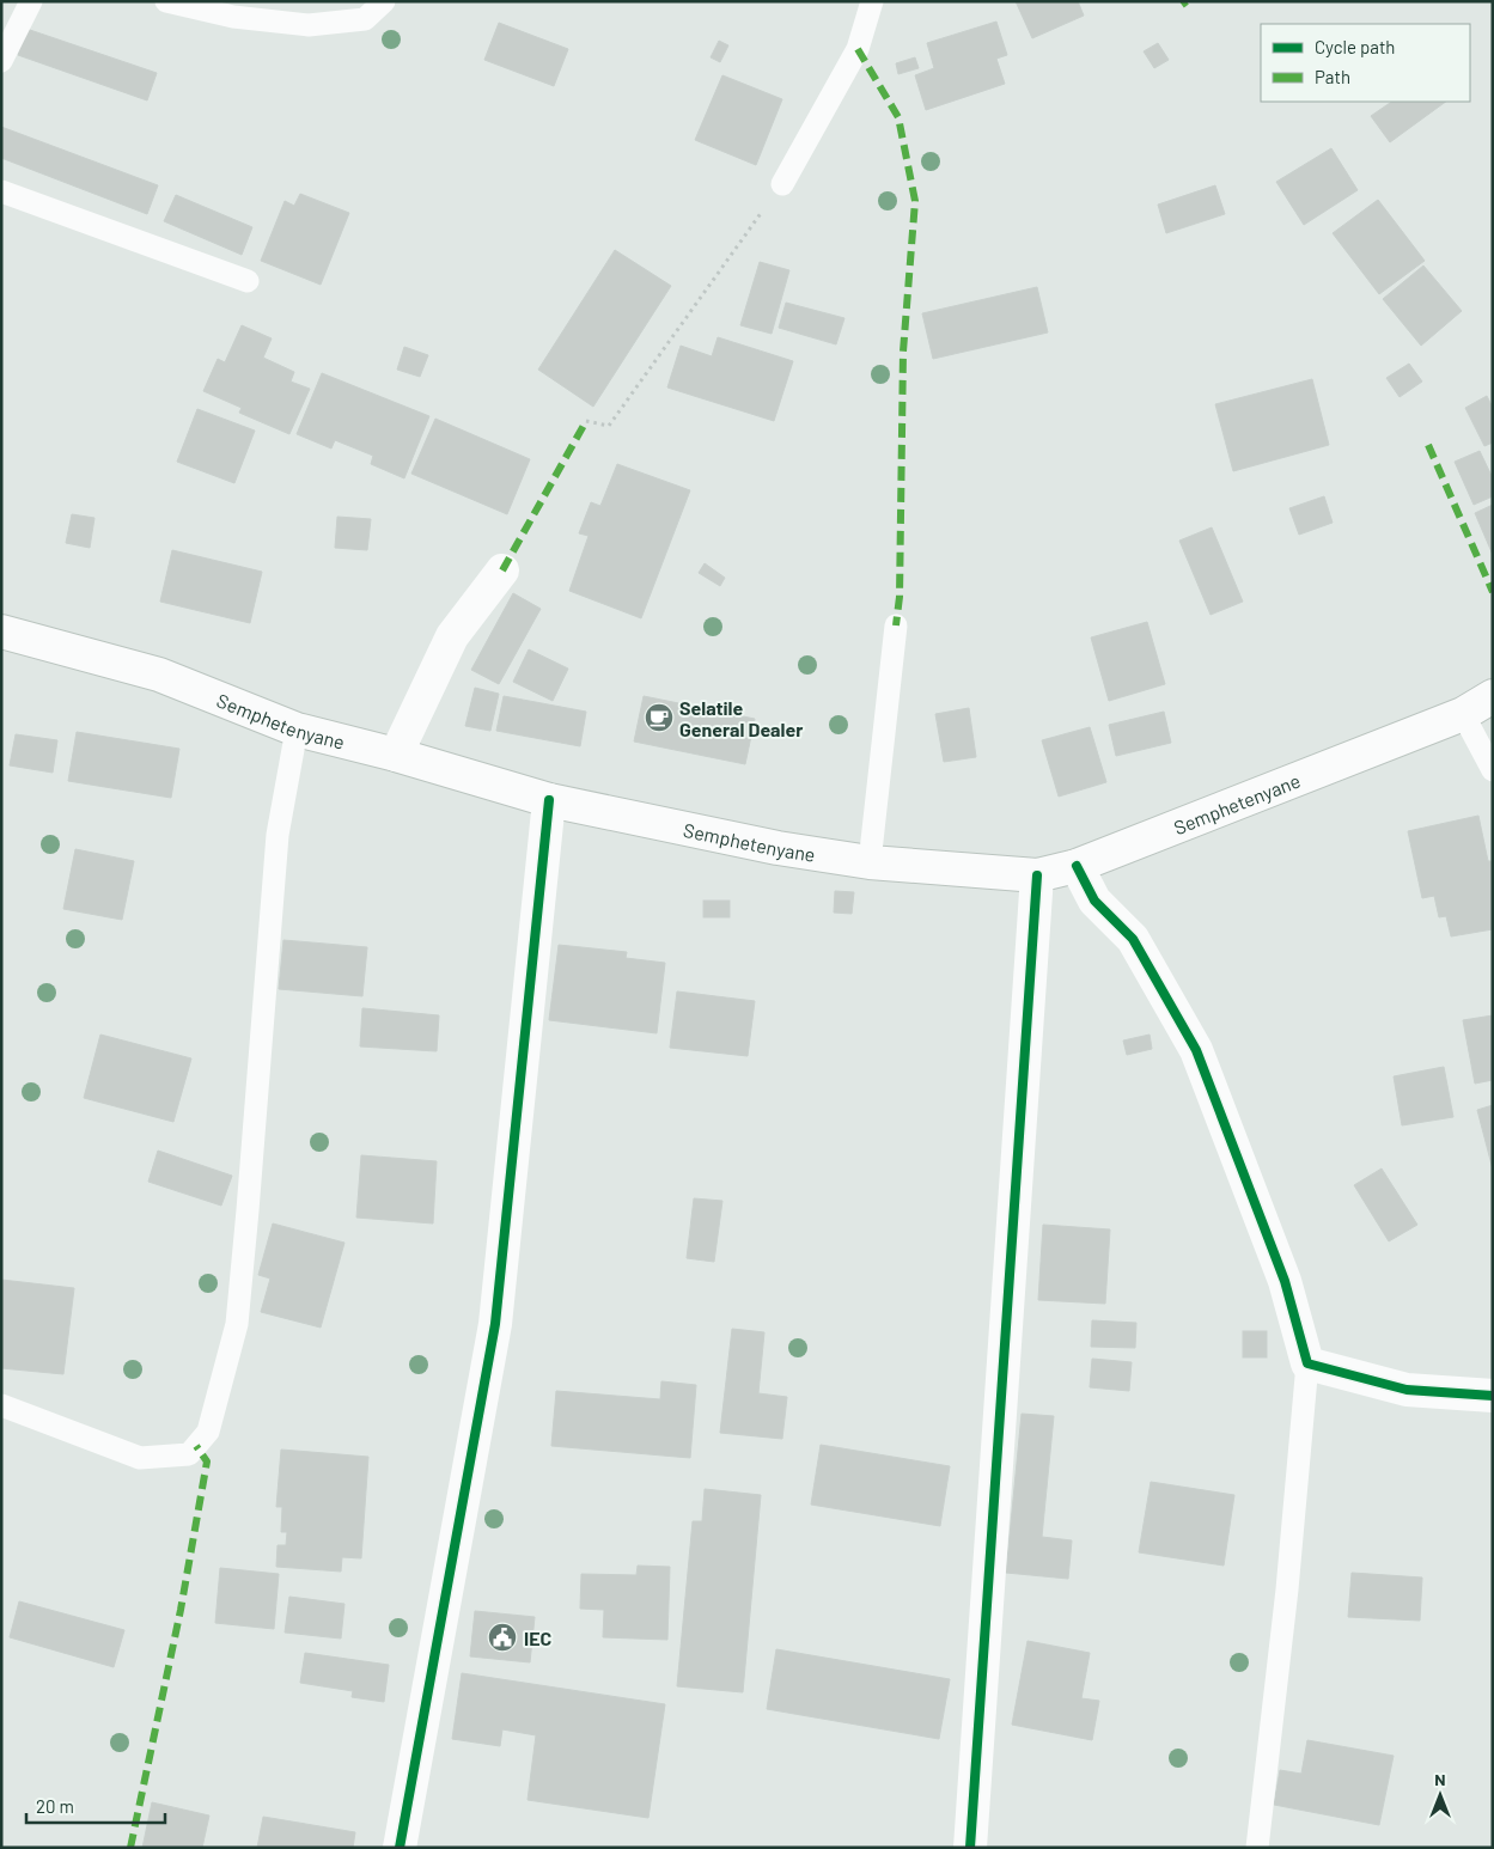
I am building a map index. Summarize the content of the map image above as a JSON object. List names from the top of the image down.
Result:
{
  "streets": {
    "street": ["Semphetenyane"]
  },
  "places": {
    "cafe": ["Selatile General Dealer"],
    "public building": ["IEC"]
  },
  "legend": ["Cycle path", "Path"],
  "scale_bar": "20 m",
  "north": "top"
}
